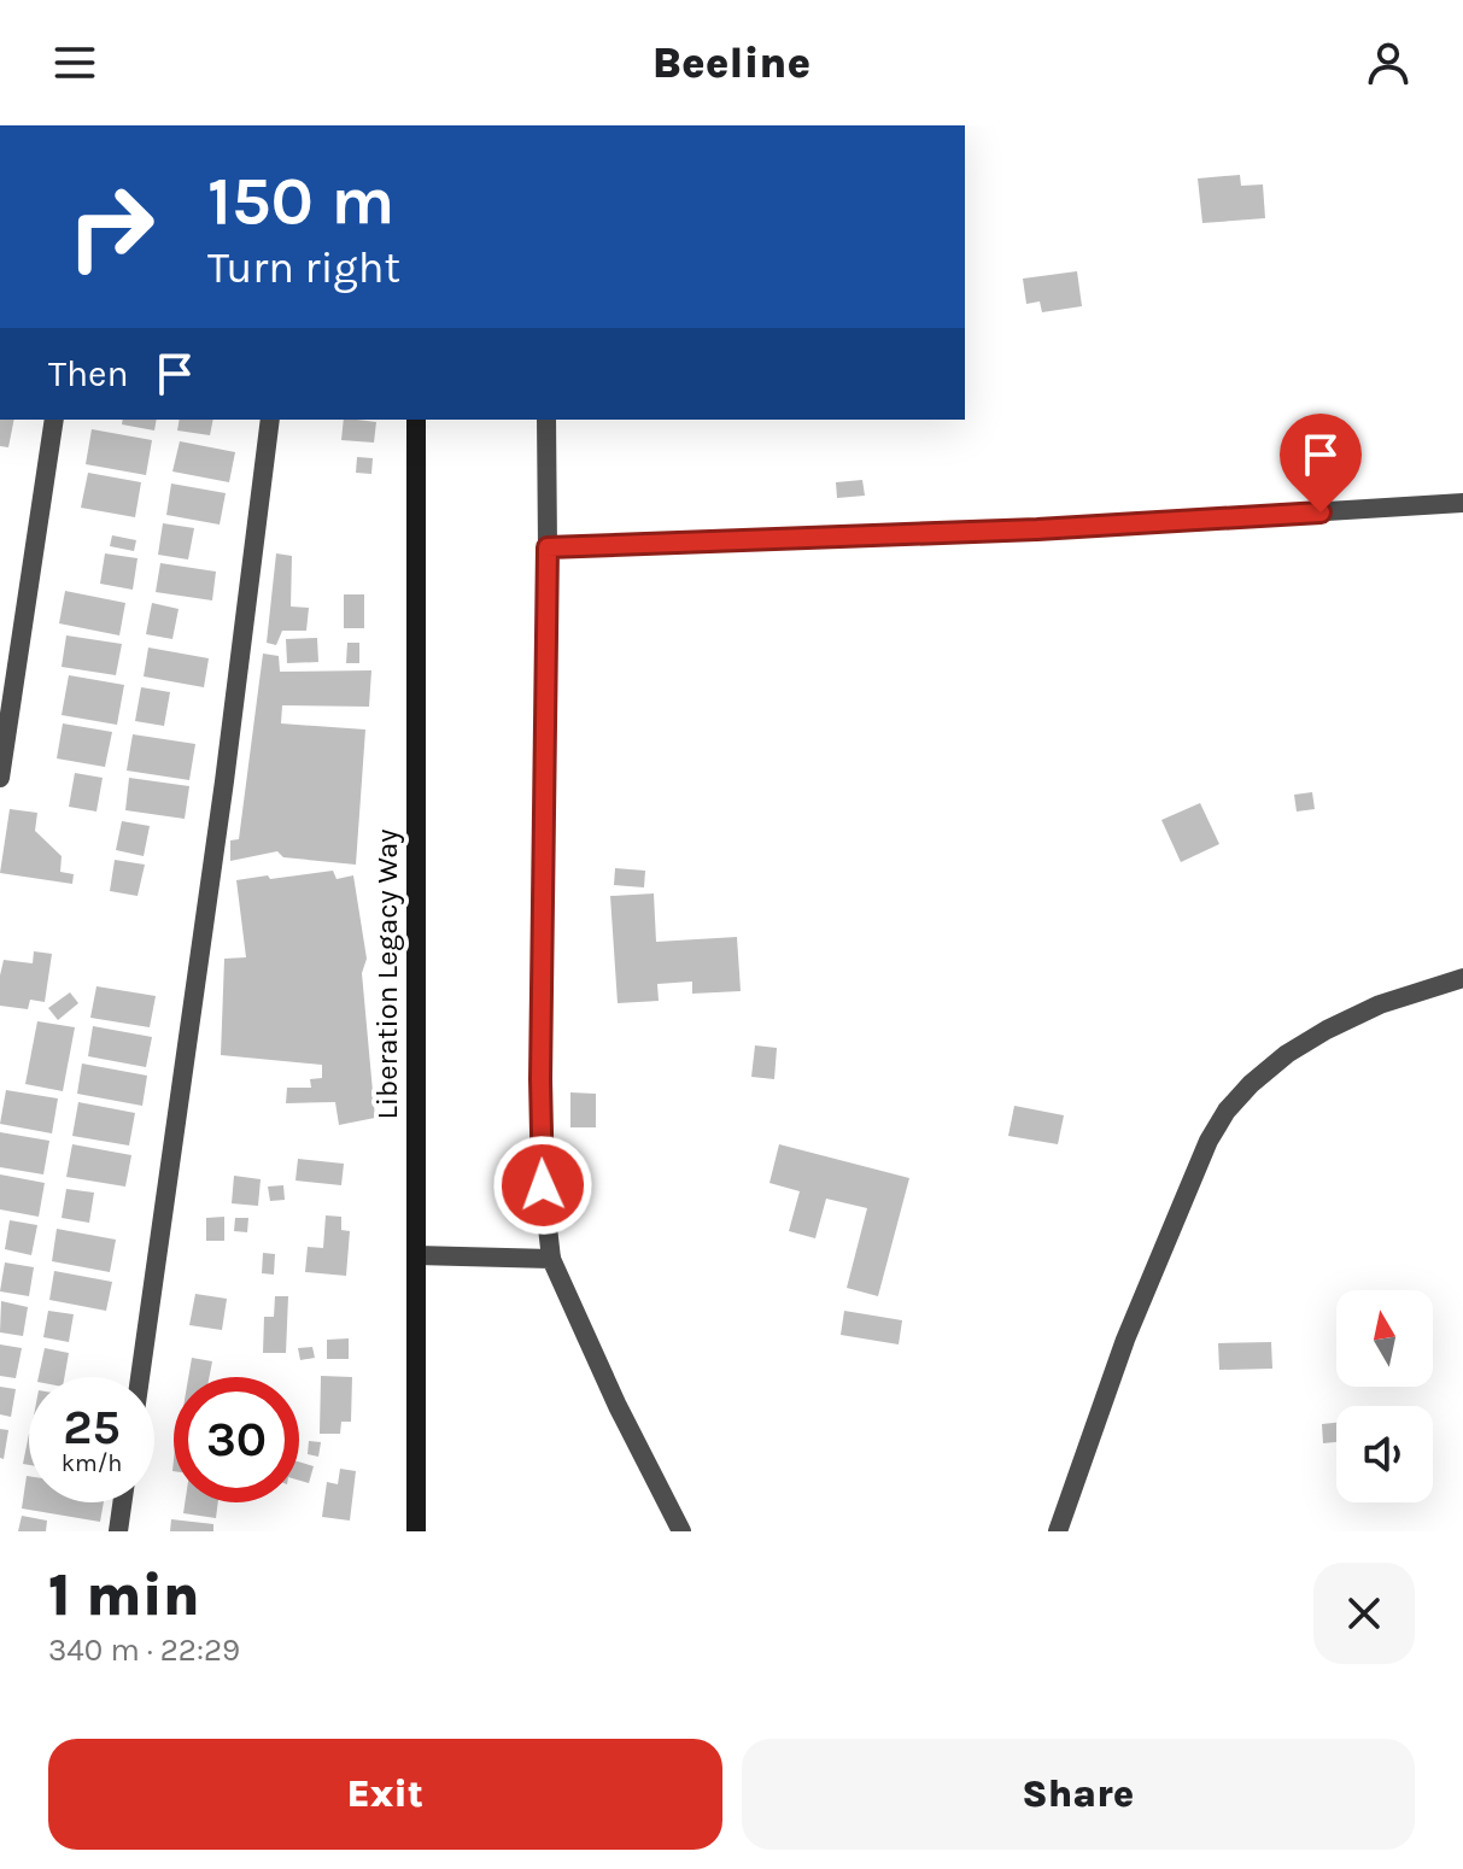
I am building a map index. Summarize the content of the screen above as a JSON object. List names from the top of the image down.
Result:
{
  "streets": {
    "main road": ["Liberation Legacy Way"]
  },
  "north": "top",
  "page": {
    "header": "Beeline",
    "turn": ["150 m", "Turn right"],
    "then": "Then",
    "speed": "25 km/h",
    "limit": "30",
    "heading": ["1 min", "340 m · 22:29"],
    "buttons": ["Exit", "Share"]
  }
}
